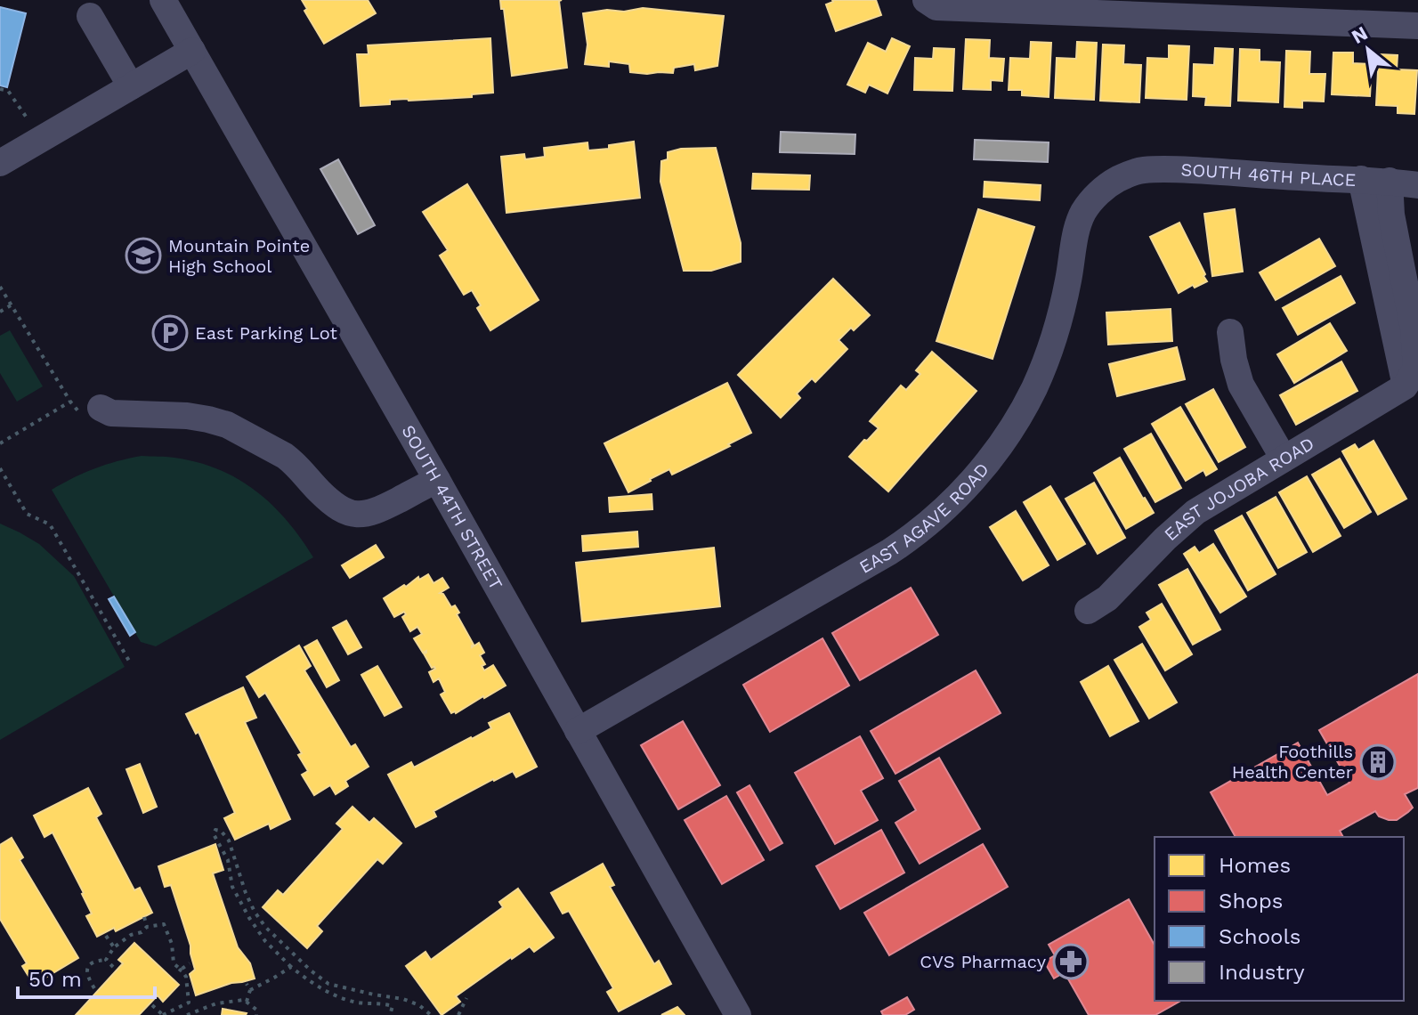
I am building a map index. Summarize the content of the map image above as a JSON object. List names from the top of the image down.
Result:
{
  "streets": {
    "street": [
      "SOUTH 46TH PLACE",
      "EAST JOJOBA ROAD",
      "SOUTH 44TH STREET",
      "EAST AGAVE ROAD"
    ]
  },
  "crossings": [
    ["SOUTH 46TH PLACE", "EAST AGAVE ROAD"],
    ["SOUTH 44TH STREET", "EAST AGAVE ROAD"]
  ],
  "places": {
    "school or university": ["Mountain Pointe High School"],
    "parking": ["East Parking Lot"],
    "building": ["Foothills Health Center"],
    "pharmacy": ["CVS Pharmacy"]
  },
  "legend": [
    "Homes",
    "Shops",
    "Schools",
    "Industry"
  ],
  "scale_bar": "50 m",
  "north": "top left"
}
